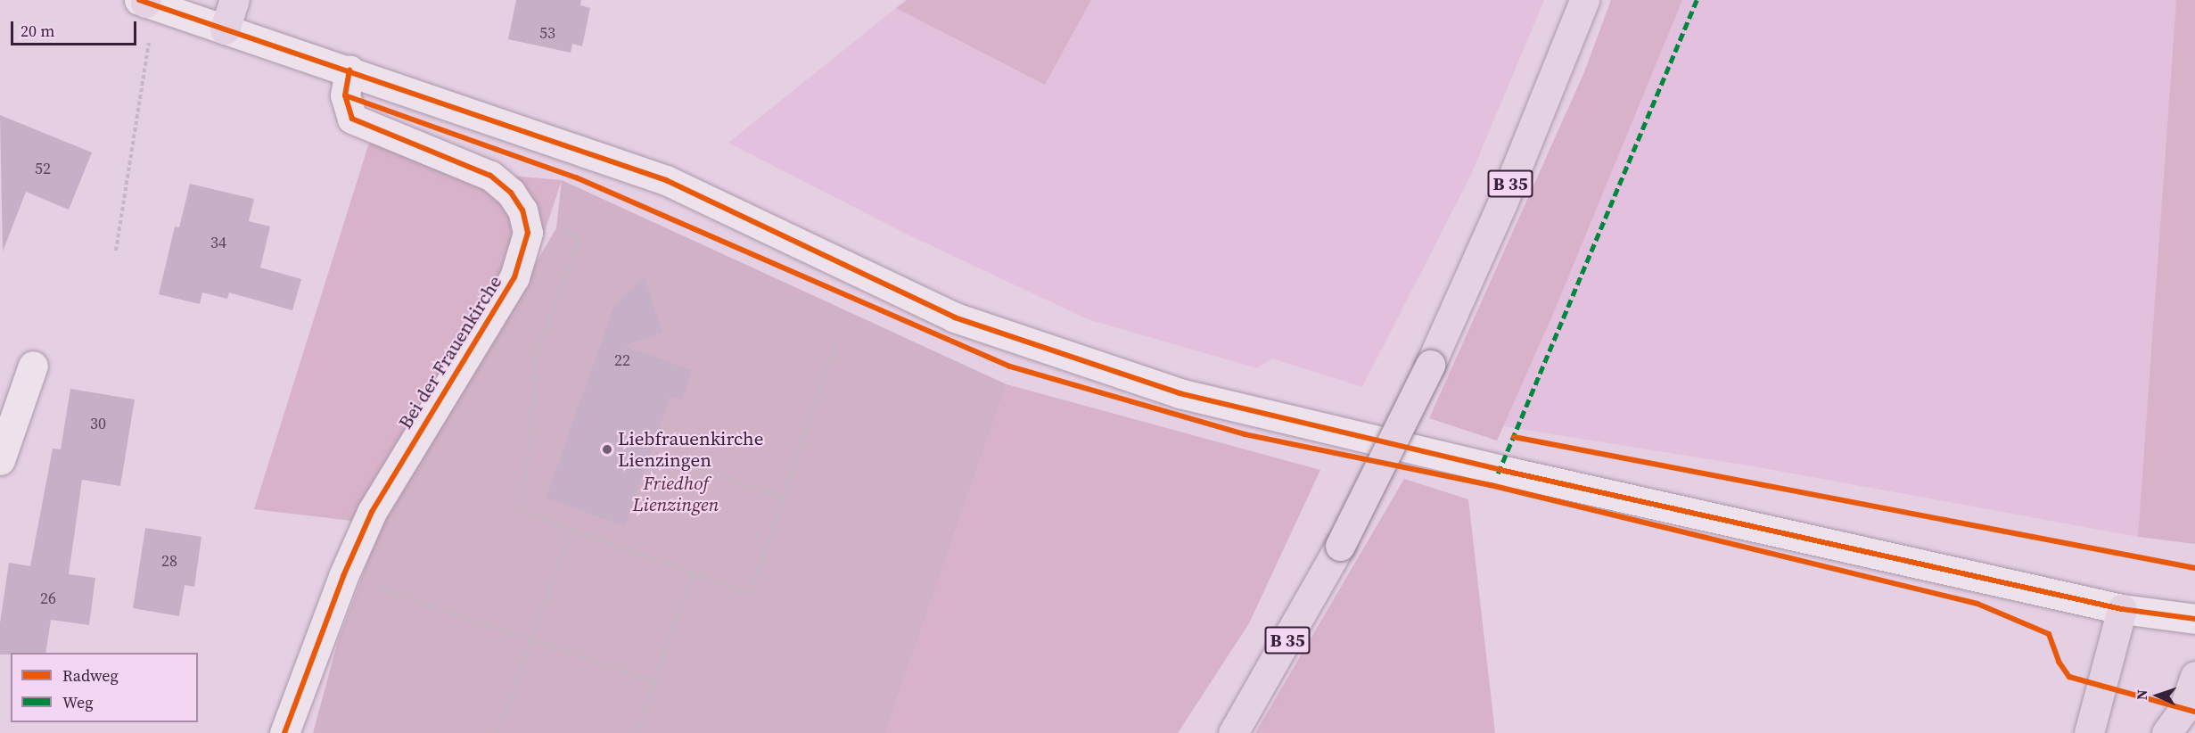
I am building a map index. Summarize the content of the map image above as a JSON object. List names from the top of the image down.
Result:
{
  "streets": {
    "main road": ["B 35", "Bei der Frauenkirche"]
  },
  "parks": ["Friedhof Lienzingen"],
  "places": ["Liebfrauenkirche Lienzingen"],
  "house_numbers": [
    "53",
    "52",
    "34",
    "22",
    "30",
    "28",
    "26"
  ],
  "legend": ["Radweg", "Weg"],
  "scale_bar": "20 m",
  "north": "left"
}
